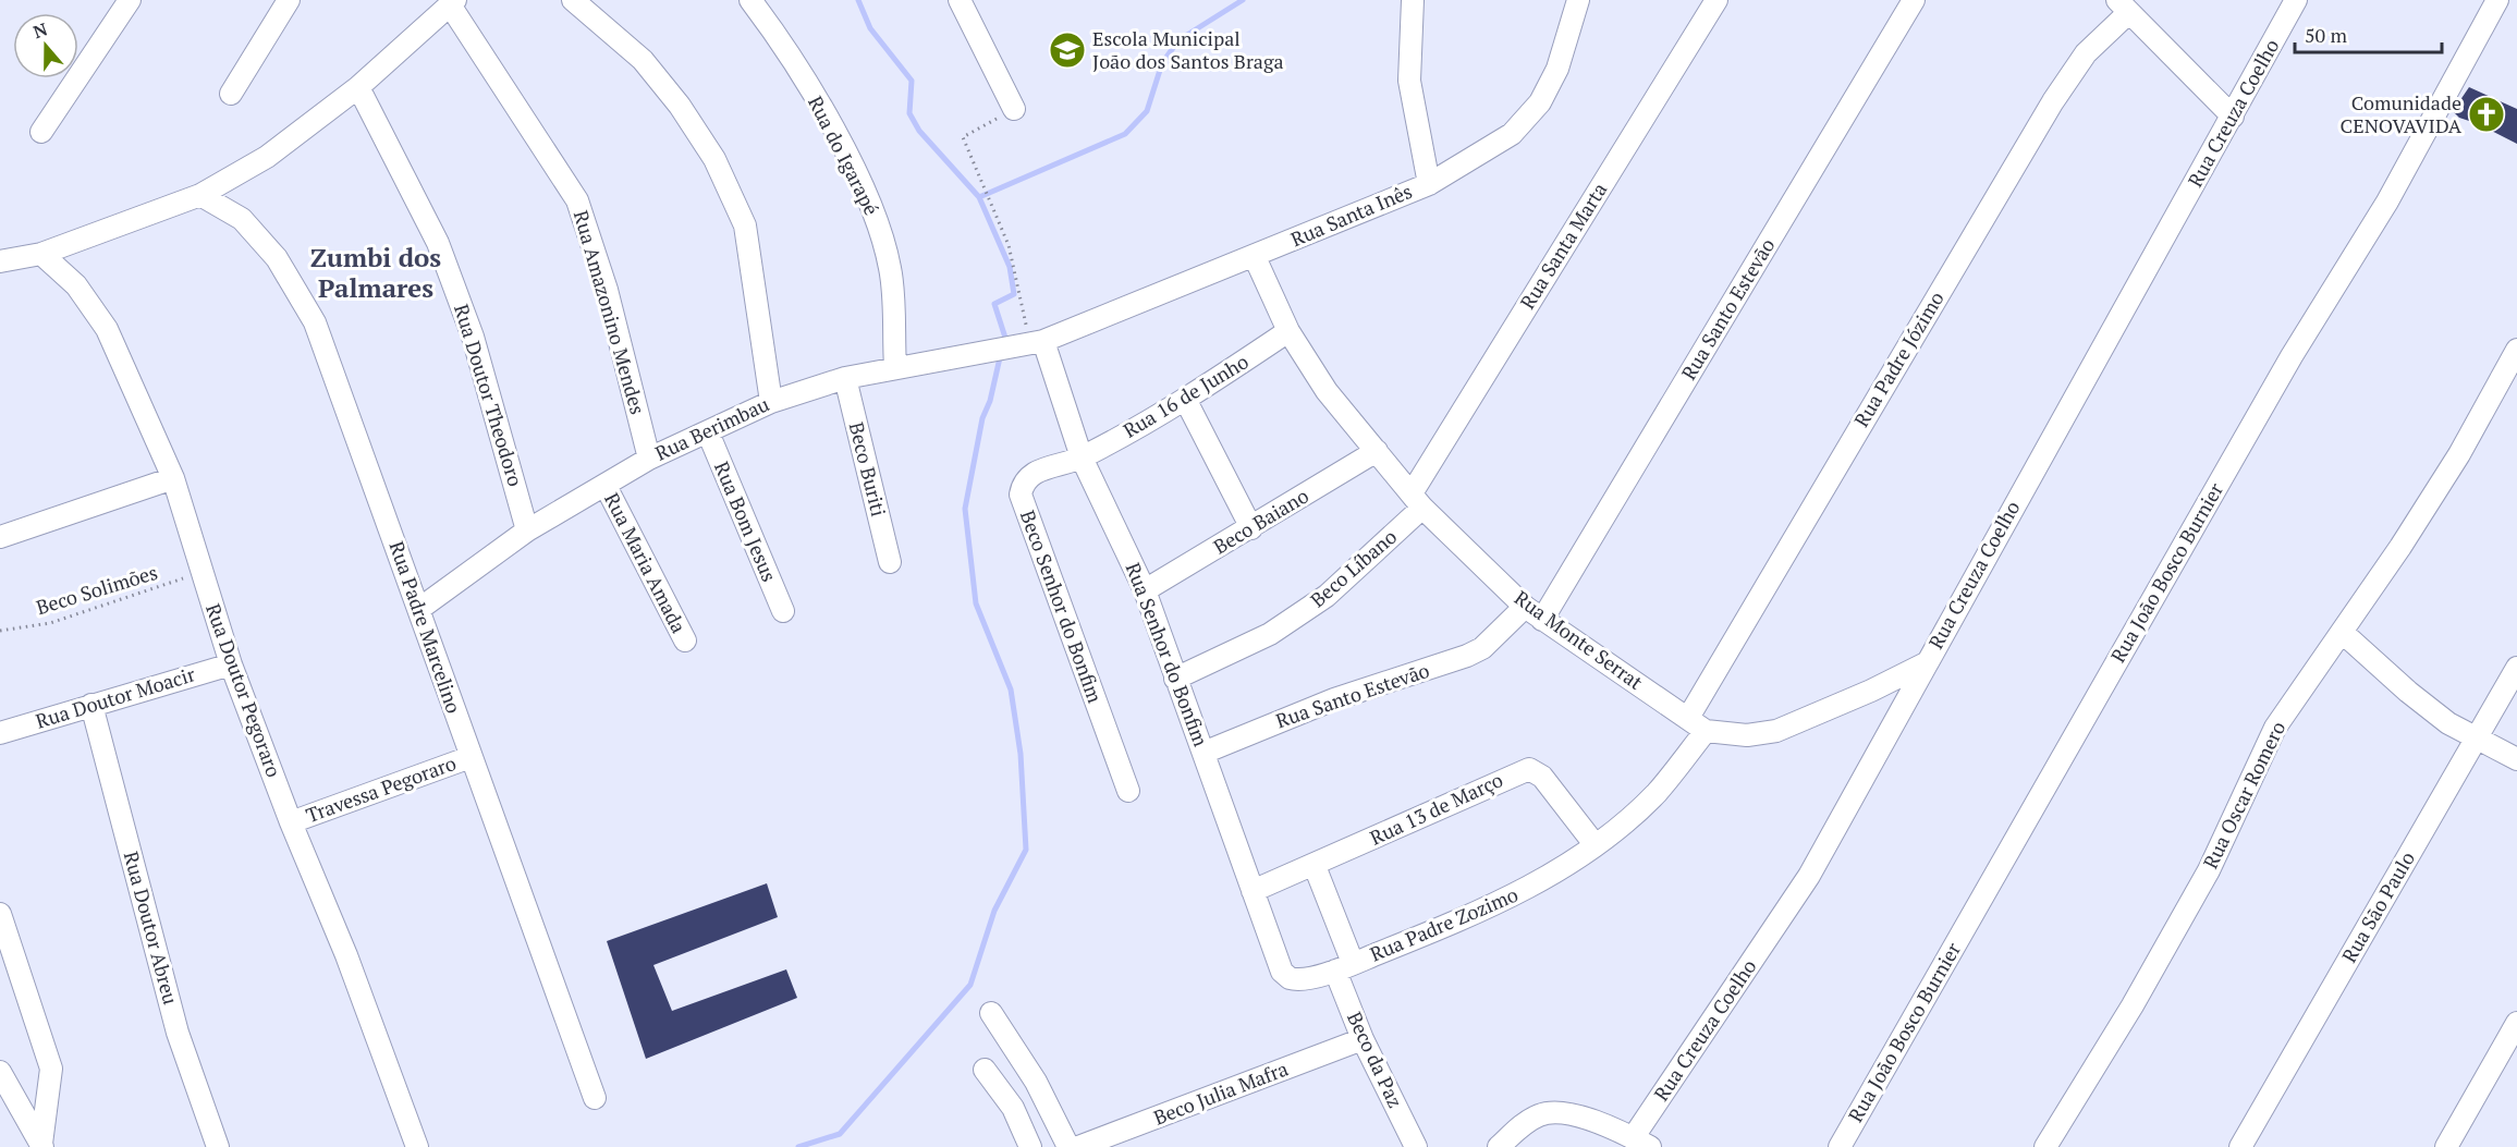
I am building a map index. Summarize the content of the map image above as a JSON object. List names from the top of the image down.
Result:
{
  "streets": {
    "street": [
      "Rua Creuza Coelho",
      "Rua do Igarapé",
      "Rua Santa Inês",
      "Rua Santa Marta",
      "Rua Santo Estevão",
      "Rua Amazonino Mendes",
      "Rua Padre Józimo",
      "Rua Doutor Theodoro",
      "Rua 16 de Junho",
      "Rua Berimbau",
      "Beco Buriti",
      "Rua Bom Jesus",
      "Beco Baiano",
      "Rua Maria Amada",
      "Beco Líbano",
      "Rua João Bosco Burnier",
      "Beco Senhor do Bonfim",
      "Rua Padre Marcelino",
      "Rua Monte Serrat",
      "Rua Senhor do Bonfim",
      "Rua Doutor Pegoraro",
      "Rua Doutor Moacir",
      "Travessa Pegoraro",
      "Rua Oscar Romero",
      "Rua 13 de Março",
      "Rua São Paulo",
      "Rua Padre Zozimo",
      "Rua Doutor Abreu",
      "Beco da Paz",
      "Beco Julia Mafra"
    ],
    "path": ["Beco Solimões"]
  },
  "crossings": [
    ["Rua do Igarapé", "Rua Berimbau"],
    ["Rua Santa Inês", "Rua Berimbau"],
    ["Rua Santa Inês", "Rua Monte Serrat"],
    ["Rua Santa Inês", "Rua Senhor do Bonfim"],
    ["Rua Santa Marta", "Beco Líbano"],
    ["Rua Santa Marta", "Rua Monte Serrat"],
    ["Rua Santo Estevão", "Rua Monte Serrat"],
    ["Rua Santo Estevão", "Rua Senhor do Bonfim"],
    ["Rua Amazonino Mendes", "Rua Berimbau"],
    ["Rua Padre Józimo", "Rua Monte Serrat"],
    ["Rua Doutor Theodoro", "Rua Berimbau"],
    ["Rua 16 de Junho", "Beco Senhor do Bonfim"],
    ["Rua 16 de Junho", "Rua Monte Serrat"],
    ["Rua 16 de Junho", "Rua Senhor do Bonfim"],
    ["Rua Berimbau", "Beco Buriti"],
    ["Rua Berimbau", "Rua Bom Jesus"],
    ["Rua Berimbau", "Rua Maria Amada"],
    ["Rua Berimbau", "Rua Padre Marcelino"],
    ["Rua Berimbau", "Rua Senhor do Bonfim"],
    ["Beco Baiano", "Rua Monte Serrat"],
    ["Beco Baiano", "Rua Senhor do Bonfim"],
    ["Beco Líbano", "Rua Monte Serrat"],
    ["Beco Líbano", "Rua Senhor do Bonfim"],
    ["Beco Solimões", "Rua Doutor Pegoraro"],
    ["Beco Senhor do Bonfim", "Rua Senhor do Bonfim"],
    ["Rua Padre Marcelino", "Travessa Pegoraro"],
    ["Rua Monte Serrat", "Rua Padre Zozimo"],
    ["Rua Senhor do Bonfim", "Rua 13 de Março"],
    ["Rua Senhor do Bonfim", "Rua Padre Zozimo"],
    ["Rua Doutor Pegoraro", "Rua Doutor Moacir"],
    ["Rua Doutor Pegoraro", "Travessa Pegoraro"],
    ["Rua Doutor Moacir", "Rua Doutor Abreu"],
    ["Rua 13 de Março", "Rua Padre Zozimo"],
    ["Rua 13 de Março", "Beco da Paz"],
    ["Rua Padre Zozimo", "Beco da Paz"],
    ["Beco da Paz", "Beco Julia Mafra"]
  ],
  "districts": ["Zumbi dos Palmares"],
  "places": {
    "school or university": ["Escola Municipal João dos Santos Braga"],
    "church": ["Comunidade CENOVAVIDA"]
  },
  "scale_bar": "50 m",
  "north": "top"
}
